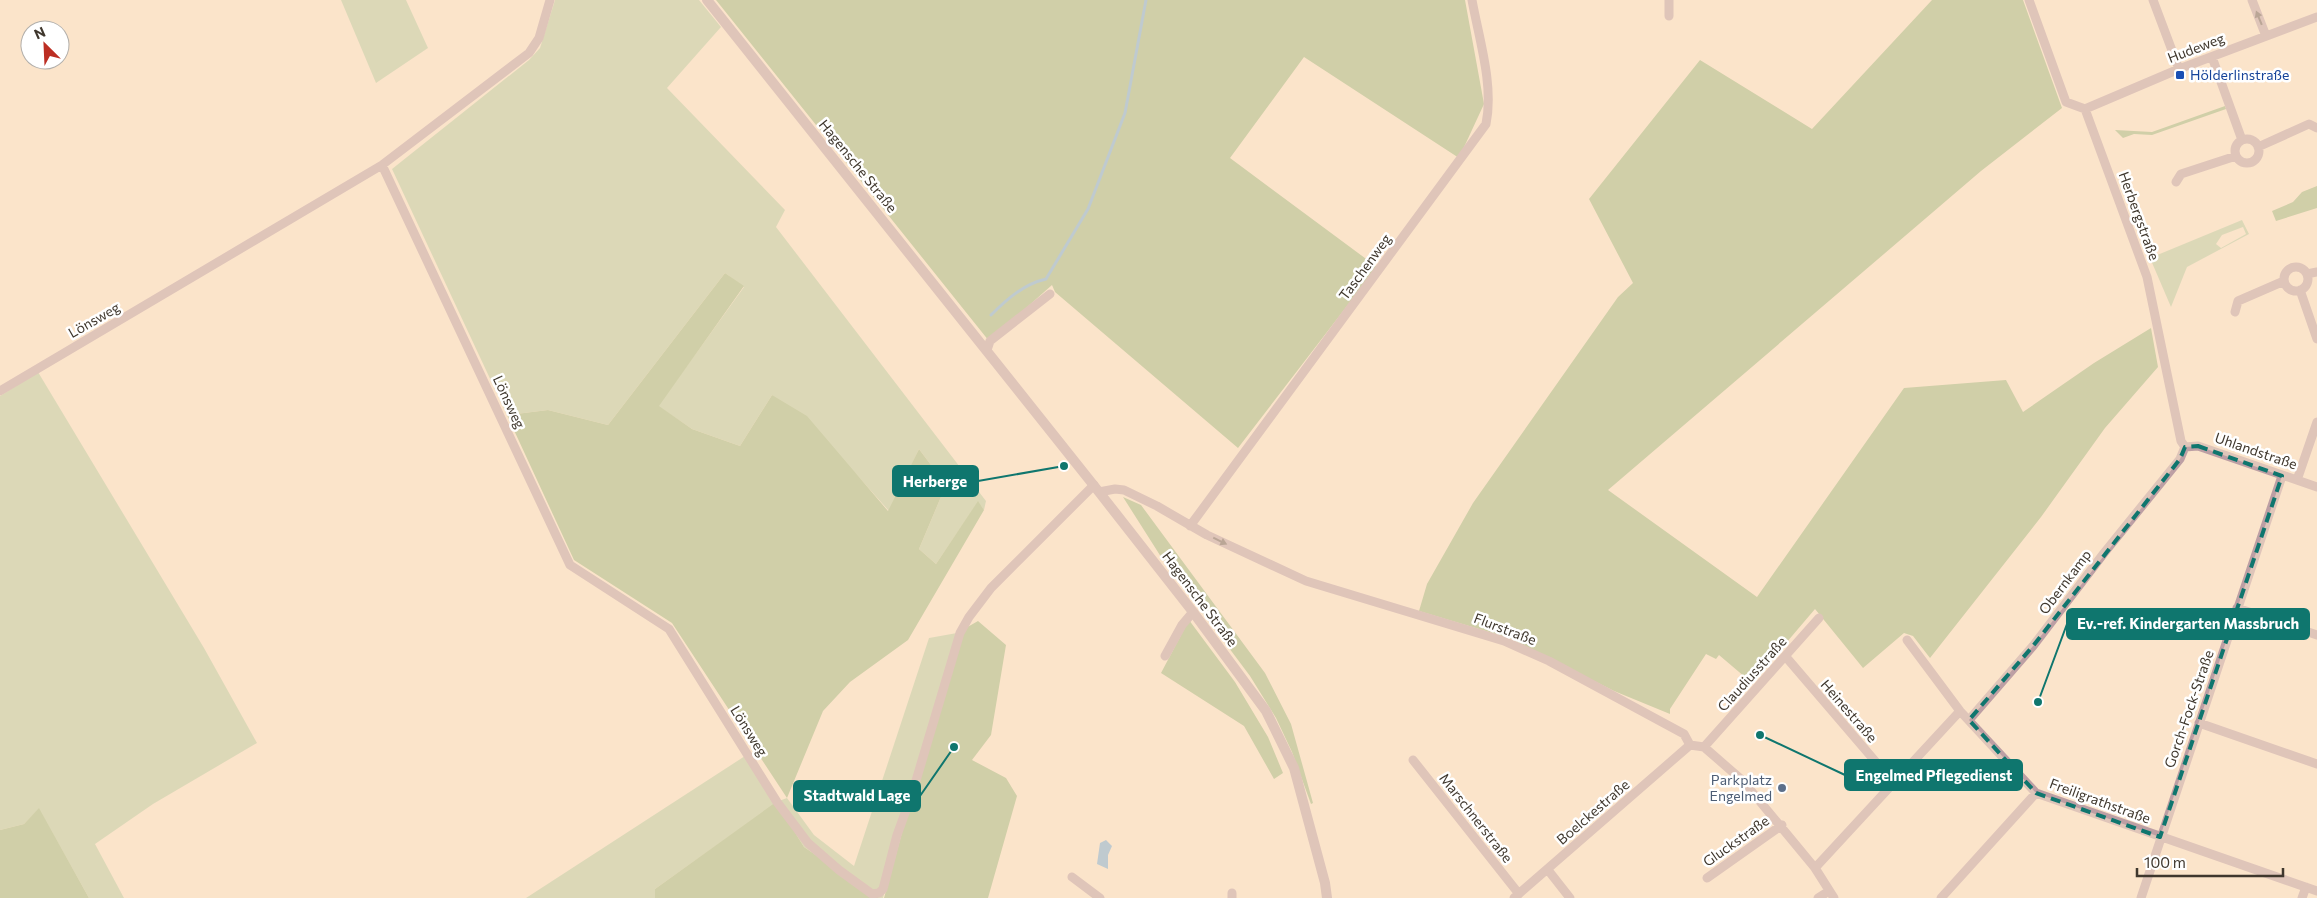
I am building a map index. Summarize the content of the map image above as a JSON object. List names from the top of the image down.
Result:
{
  "streets": {
    "street": [
      "Hudeweg",
      "Hagensche Straße",
      "Herbergstraße",
      "Taschenweg",
      "Lönsweg",
      "Uhlandstraße",
      "Obernkamp",
      "Flurstraße",
      "Claudiusstraße",
      "Gorch-Fock-Straße",
      "Heinestraße",
      "Freiligrathstraße",
      "Boelckestraße",
      "Marschnerstraße",
      "Gluckstraße"
    ]
  },
  "crossings": [
    ["Hudeweg", "Herbergstraße"],
    ["Hagensche Straße", "Lönsweg"],
    ["Hagensche Straße", "Flurstraße"],
    ["Herbergstraße", "Uhlandstraße"],
    ["Herbergstraße", "Obernkamp"],
    ["Taschenweg", "Flurstraße"],
    ["Lönsweg", "Flurstraße"],
    ["Uhlandstraße", "Obernkamp"],
    ["Uhlandstraße", "Gorch-Fock-Straße"],
    ["Obernkamp", "Freiligrathstraße"],
    ["Flurstraße", "Boelckestraße"],
    ["Claudiusstraße", "Heinestraße"],
    ["Gorch-Fock-Straße", "Freiligrathstraße"],
    ["Boelckestraße", "Marschnerstraße"]
  ],
  "one_way": ["Flurstraße"],
  "places": {
    "transit": ["Hölderlinstraße"],
    "other": [
      "Herberge",
      "Ev.-ref. Kindergarten Massbruch",
      "Engelmed Pflegedienst",
      "Stadtwald Lage",
      "Parkplatz Engelmed"
    ]
  },
  "scale_bar": "100 m",
  "north": "top left"
}
